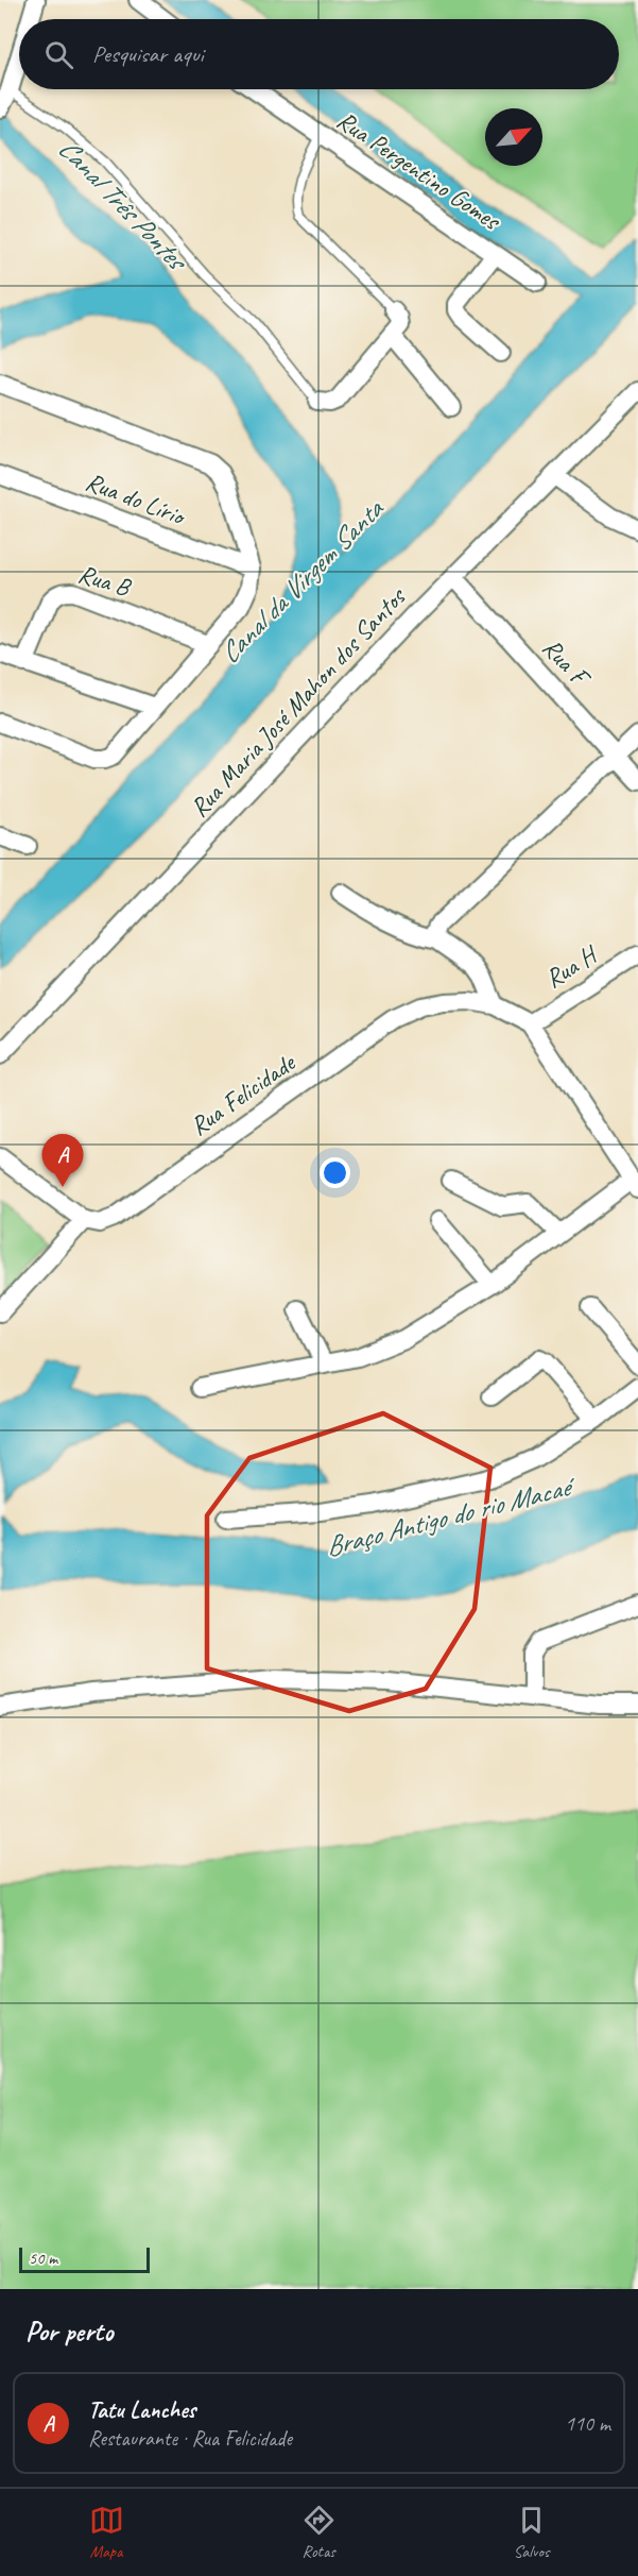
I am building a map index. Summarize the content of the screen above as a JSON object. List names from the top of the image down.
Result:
{
  "streets": {
    "street": [
      "Rua Pergentino Gomes",
      "Rua do Lírio",
      "Rua B",
      "Rua F",
      "Rua Maria José Mahon dos Santos",
      "Rua H",
      "Rua Felicidade"
    ]
  },
  "crossings": [
    ["Rua F", "Rua Maria José Mahon dos Santos"],
    ["Rua H", "Rua Felicidade"]
  ],
  "water": ["Canal Três Pontes", "Canal da Virgem Santa", "Braço Antigo do rio Macaé"],
  "scale_bar": "50 m",
  "north": "top right",
  "page": {
    "search": "Pesquisar aqui",
    "pins": "A",
    "scale": "50 m",
    "heading": "Por perto",
    "list": [
      {
        "mark": "A",
        "name": "Tatu Lanches",
        "note": "Restaurante · Rua Felicidade",
        "value": "110 m"
      }
    ],
    "nav": ["Mapa", "Rotas", "Salvos"]
  }
}
